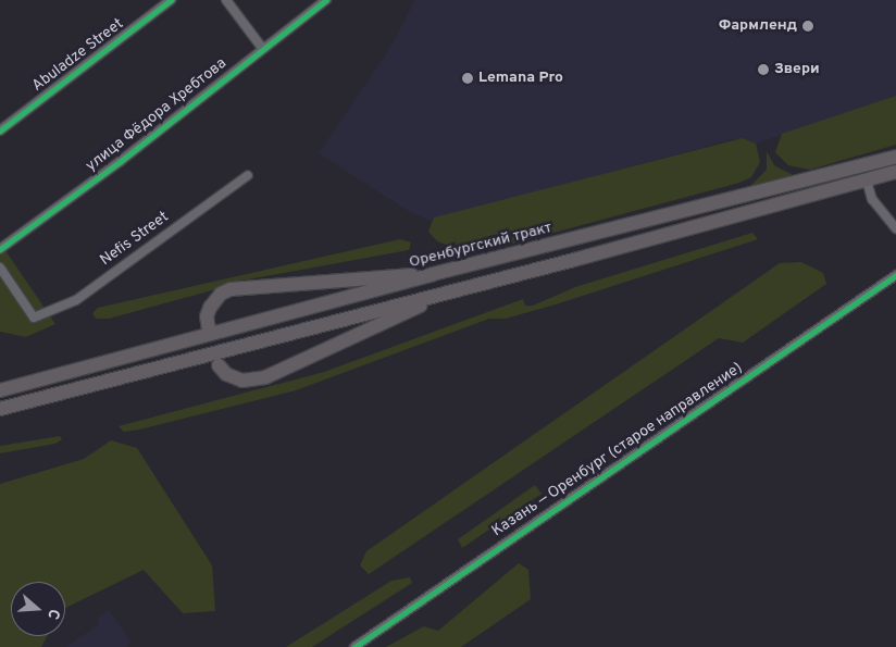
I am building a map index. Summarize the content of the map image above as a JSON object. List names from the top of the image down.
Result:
{
  "streets": {
    "main road": ["Оренбургский тракт"],
    "street": [
      "Abuladze Street",
      "улица Фёдора Хребтова",
      "Nefis Street",
      "Казань — Оренбург (старое направление)"
    ]
  },
  "places": ["Фармленд", "Звери", "Lemana Pro"],
  "north": "right"
}
